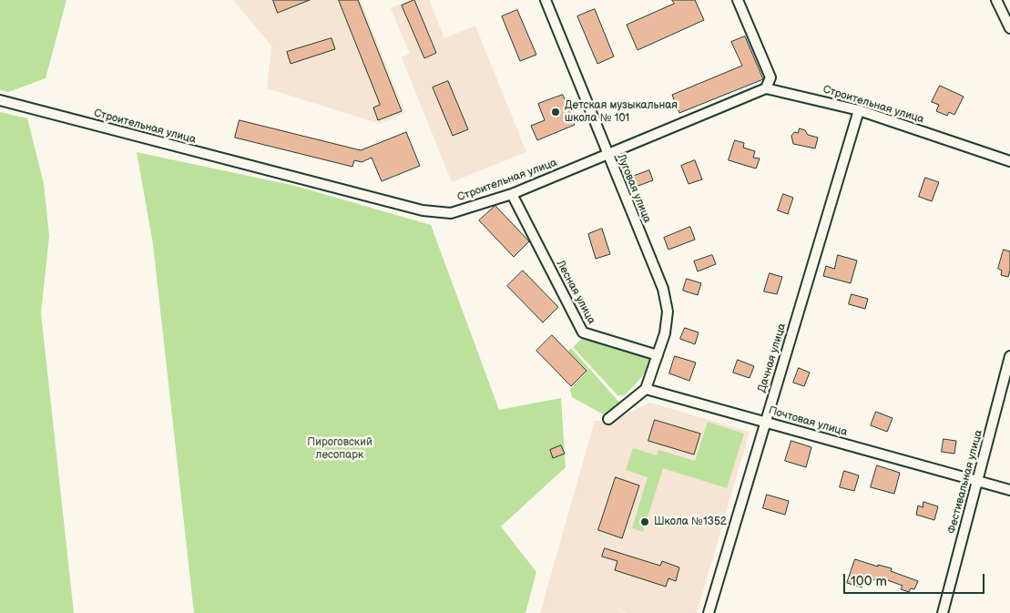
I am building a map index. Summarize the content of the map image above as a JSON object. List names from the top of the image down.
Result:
{
  "streets": {
    "street": [
      "Строительная улица",
      "Луговая улица",
      "Лесная улица",
      "Дачная улица",
      "Почтовая улица",
      "Фестивальная улица"
    ]
  },
  "crossings": [
    ["Строительная улица", "Луговая улица"],
    ["Строительная улица", "Лесная улица"],
    ["Строительная улица", "Дачная улица"],
    ["Луговая улица", "Лесная улица"],
    ["Луговая улица", "Почтовая улица"],
    ["Дачная улица", "Почтовая улица"],
    ["Почтовая улица", "Фестивальная улица"]
  ],
  "parks": ["Пироговский лесопарк"],
  "places": ["Детская музыкальная школа № 101", "Школа №1352"],
  "scale_bar": "100 m"
}
